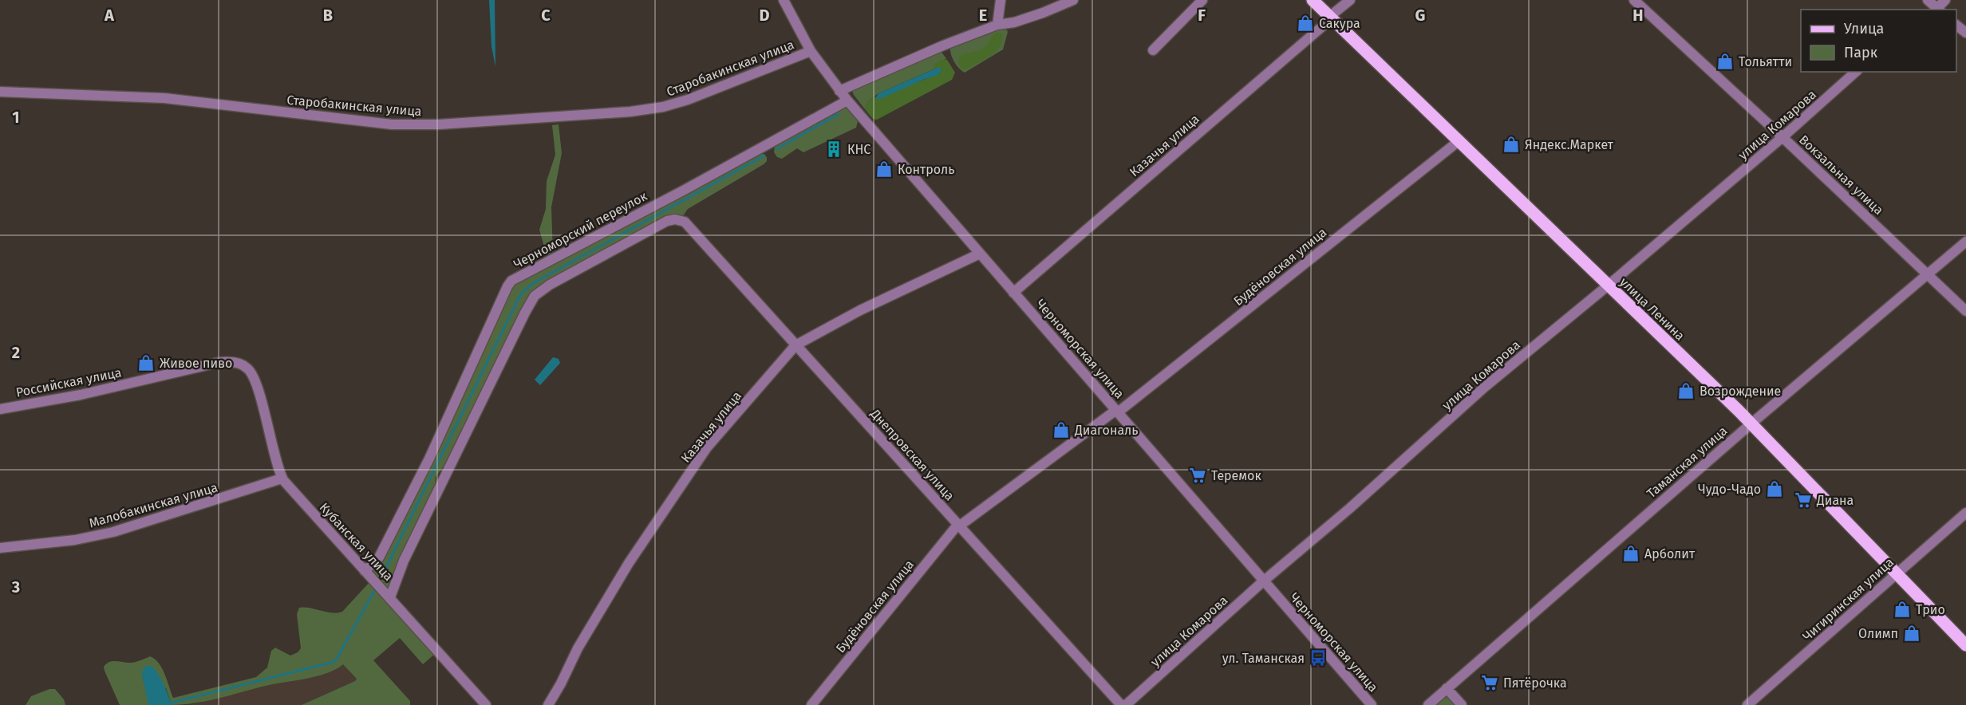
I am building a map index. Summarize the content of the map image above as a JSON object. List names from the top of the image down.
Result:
{
  "streets": {
    "main road": ["улица Ленина"],
    "street": [
      "Старобакинская улица",
      "улица Комарова",
      "Казачья улица",
      "Вокзальная улица",
      "Черноморский переулок",
      "Будёновская улица",
      "Черноморская улица",
      "Российская улица",
      "Днепровская улица",
      "Таманская улица",
      "Малобакинская улица",
      "Кубанская улица",
      "Чигиринская улица"
    ]
  },
  "crossings": [
    ["Старобакинская улица", "Черноморская улица"],
    ["улица Комарова", "Вокзальная улица"],
    ["улица Комарова", "улица Ленина"],
    ["улица Комарова", "Черноморская улица"],
    ["Казачья улица", "улица Ленина"],
    ["Казачья улица", "Черноморская улица"],
    ["Казачья улица", "Днепровская улица"],
    ["Вокзальная улица", "Таманская улица"],
    ["Черноморский переулок", "Черноморская улица"],
    ["Черноморский переулок", "Кубанская улица"],
    ["Будёновская улица", "улица Ленина"],
    ["Будёновская улица", "Черноморская улица"],
    ["Будёновская улица", "Днепровская улица"],
    ["улица Ленина", "Таманская улица"],
    ["улица Ленина", "Чигиринская улица"],
    ["Российская улица", "Кубанская улица"],
    ["Днепровская улица", "Кубанская улица"],
    ["Малобакинская улица", "Кубанская улица"]
  ],
  "places": {
    "shop": [
      "Сакура",
      "Тольятти",
      "Яндекс.Маркет",
      "Контроль",
      "Живое пиво",
      "Возрождение",
      "Диагональ",
      "Чудо-Чадо",
      "Арболит",
      "Трио",
      "Олимп"
    ],
    "building": ["КНС"],
    "supermarket": ["Теремок", "Диана", "Пятёрочка"],
    "bus stop": ["ул. Таманская"]
  },
  "legend": ["Улица", "Парк"],
  "grid": {
    "columns": [
      "A",
      "B",
      "C",
      "D",
      "E",
      "F",
      "G",
      "H"
    ],
    "rows": ["1", "2", "3"]
  }
}
